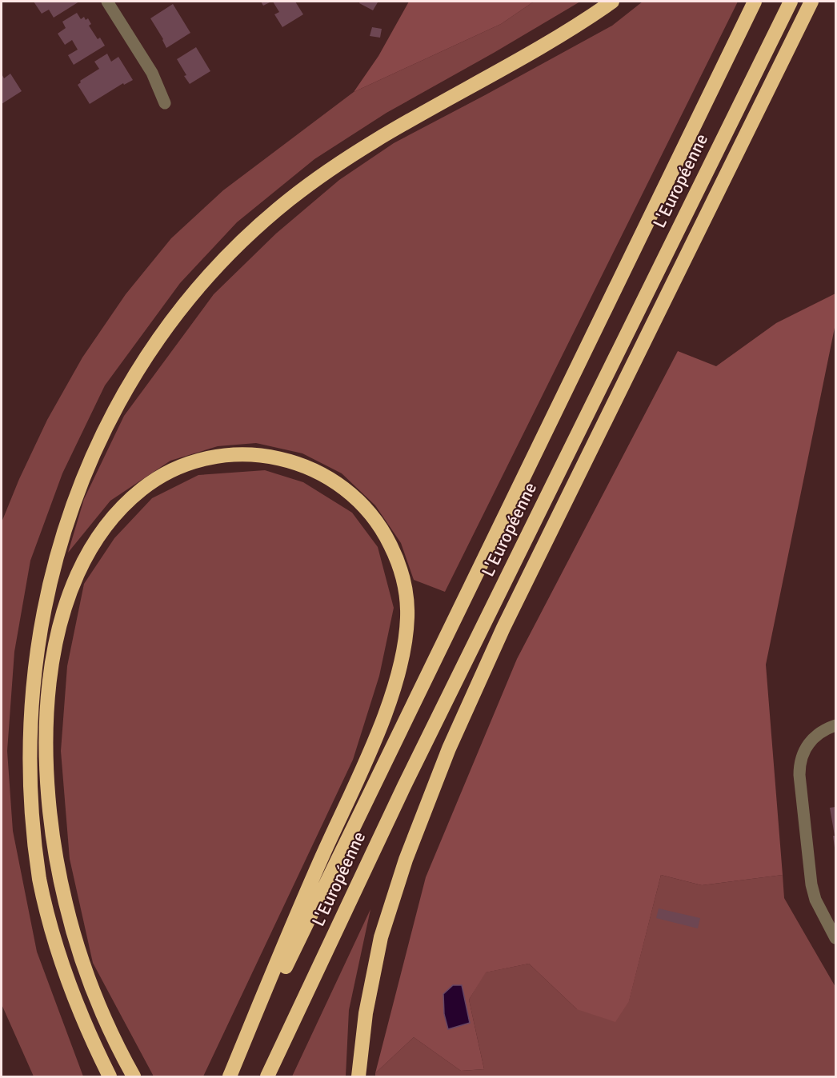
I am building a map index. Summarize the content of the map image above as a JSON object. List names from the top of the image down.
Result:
{
  "streets": {
    "highway": ["L'Européenne"]
  }
}
